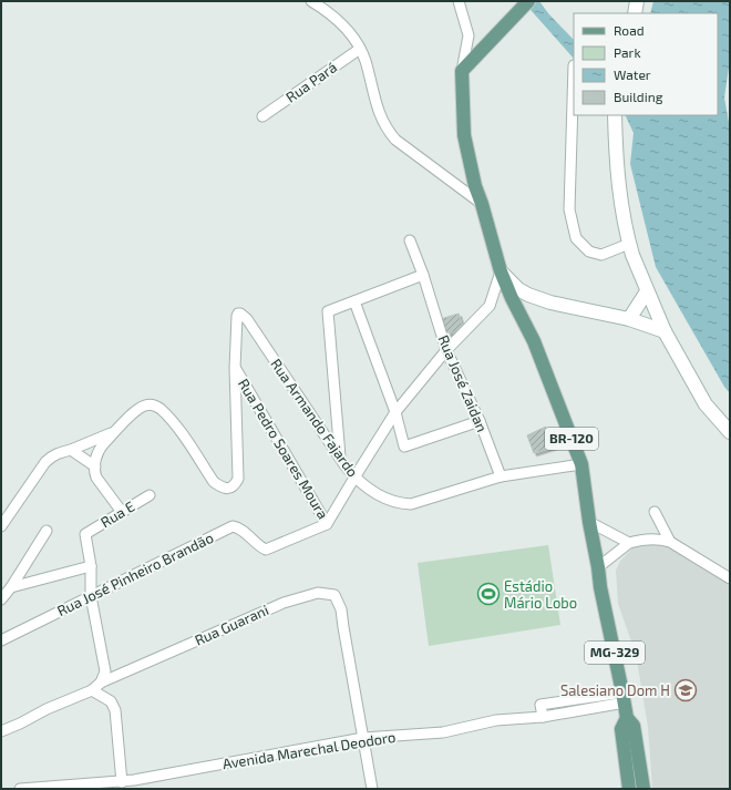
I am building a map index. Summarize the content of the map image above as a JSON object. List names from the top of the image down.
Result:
{
  "streets": {
    "main road": ["BR-120", "MG-329"],
    "street": [
      "Rua Pará",
      "Rua José Zaidan",
      "Rua Armando Fajardo",
      "Rua Pedro Soares Moura",
      "Rua E",
      "Rua José Pinheiro Brandão",
      "Rua Guarani",
      "Avenida Marechal Deodoro"
    ]
  },
  "crossings": [
    ["Rua José Zaidan", "Rua Armando Fajardo"],
    ["Rua José Zaidan", "Rua Pedro Soares Moura"],
    ["Rua Armando Fajardo", "BR-120"],
    ["Rua Armando Fajardo", "Rua Pedro Soares Moura"],
    ["BR-120", "Rua Pedro Soares Moura"],
    ["BR-120", "MG-329"],
    ["Rua Pedro Soares Moura", "Rua José Pinheiro Brandão"],
    ["Rua Guarani", "Avenida Marechal Deodoro"],
    ["MG-329", "Avenida Marechal Deodoro"]
  ],
  "places": {
    "sports": ["Estádio Mário Lobo"],
    "school or university": ["Salesiano Dom H"]
  },
  "legend": [
    "Road",
    "Park",
    "Water",
    "Building"
  ]
}
